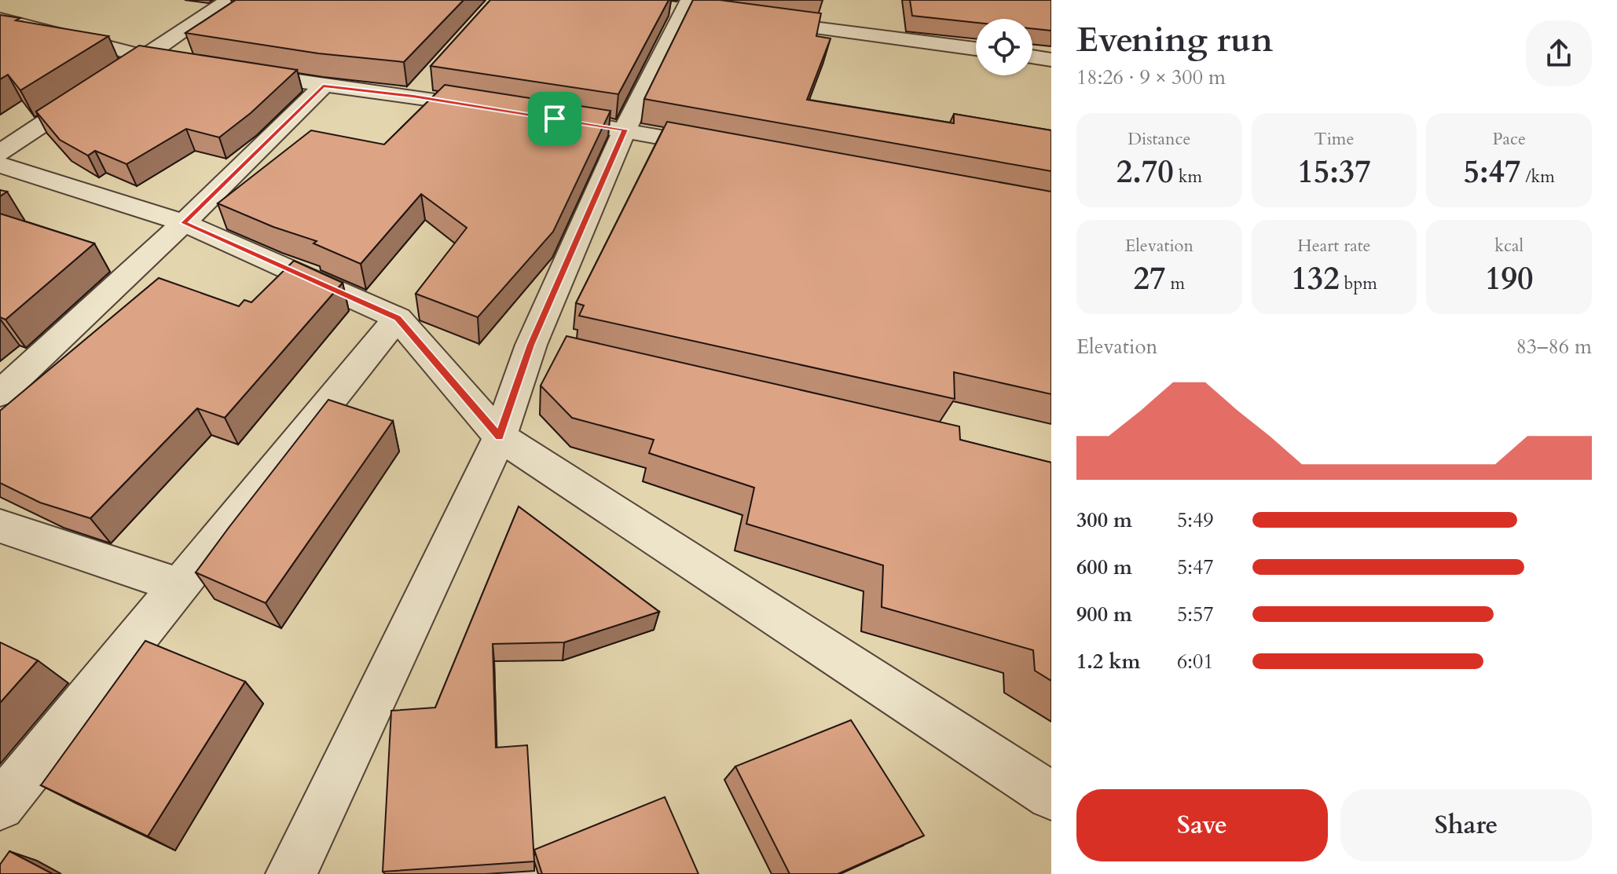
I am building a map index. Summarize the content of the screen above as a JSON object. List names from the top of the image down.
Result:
{
  "page": {
    "heading": ["Evening run", "18:26 · 9 × 300 m"],
    "stats": [
      ["Distance", "2.70 km"],
      ["Time", "15:37"],
      ["Pace", "5:47 /km"],
      ["Elevation", "27 m"],
      ["Heart rate", "132 bpm"],
      ["kcal", "190"]
    ],
    "chart": ["Elevation", "83–86 m"],
    "list": [
      {
        "name": "300 m",
        "note": "5:49"
      },
      {
        "name": "600 m",
        "note": "5:47"
      },
      {
        "name": "900 m",
        "note": "5:57"
      },
      {
        "name": "1.2 km",
        "note": "6:01"
      }
    ],
    "buttons": ["Save", "Share"]
  }
}
